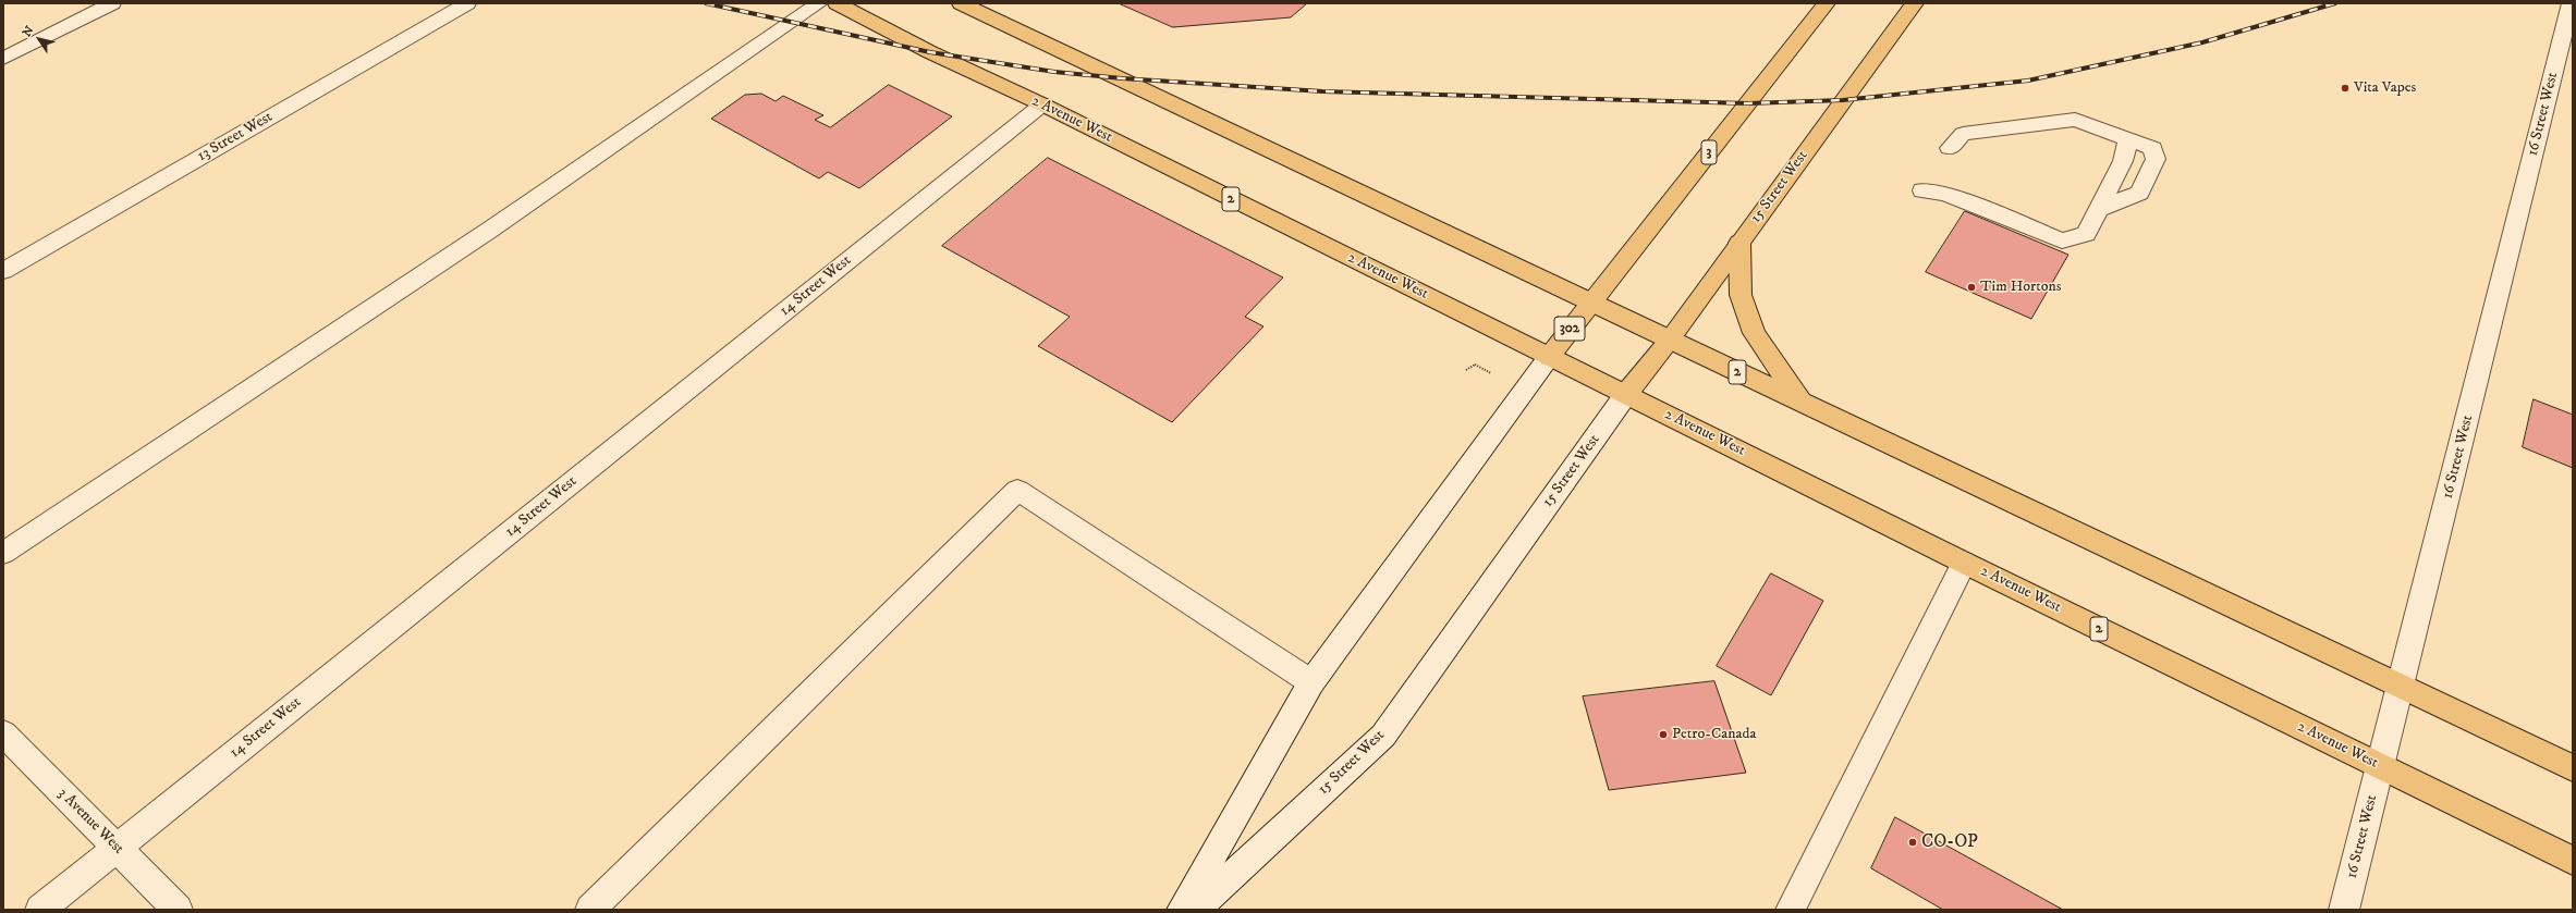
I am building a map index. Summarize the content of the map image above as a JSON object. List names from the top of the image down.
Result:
{
  "streets": {
    "main road": [
      "2 Avenue West",
      "3",
      "15 Street West",
      "2",
      "302"
    ],
    "street": [
      "16 Street West",
      "13 Street West",
      "14 Street West",
      "3 Avenue West"
    ]
  },
  "crossings": [
    ["16 Street West", "2 Avenue West"],
    ["16 Street West", "2"],
    ["2 Avenue West", "15 Street West"],
    ["2 Avenue West", "14 Street West"],
    ["2 Avenue West", "302"],
    ["3", "2"],
    ["3", "302"],
    ["15 Street West", "2"],
    ["2", "302"],
    ["14 Street West", "3 Avenue West"]
  ],
  "places": [
    "Vita Vapes",
    "Tim Hortons",
    "Petro-Canada",
    "CO-OP"
  ],
  "north": "top left"
}
